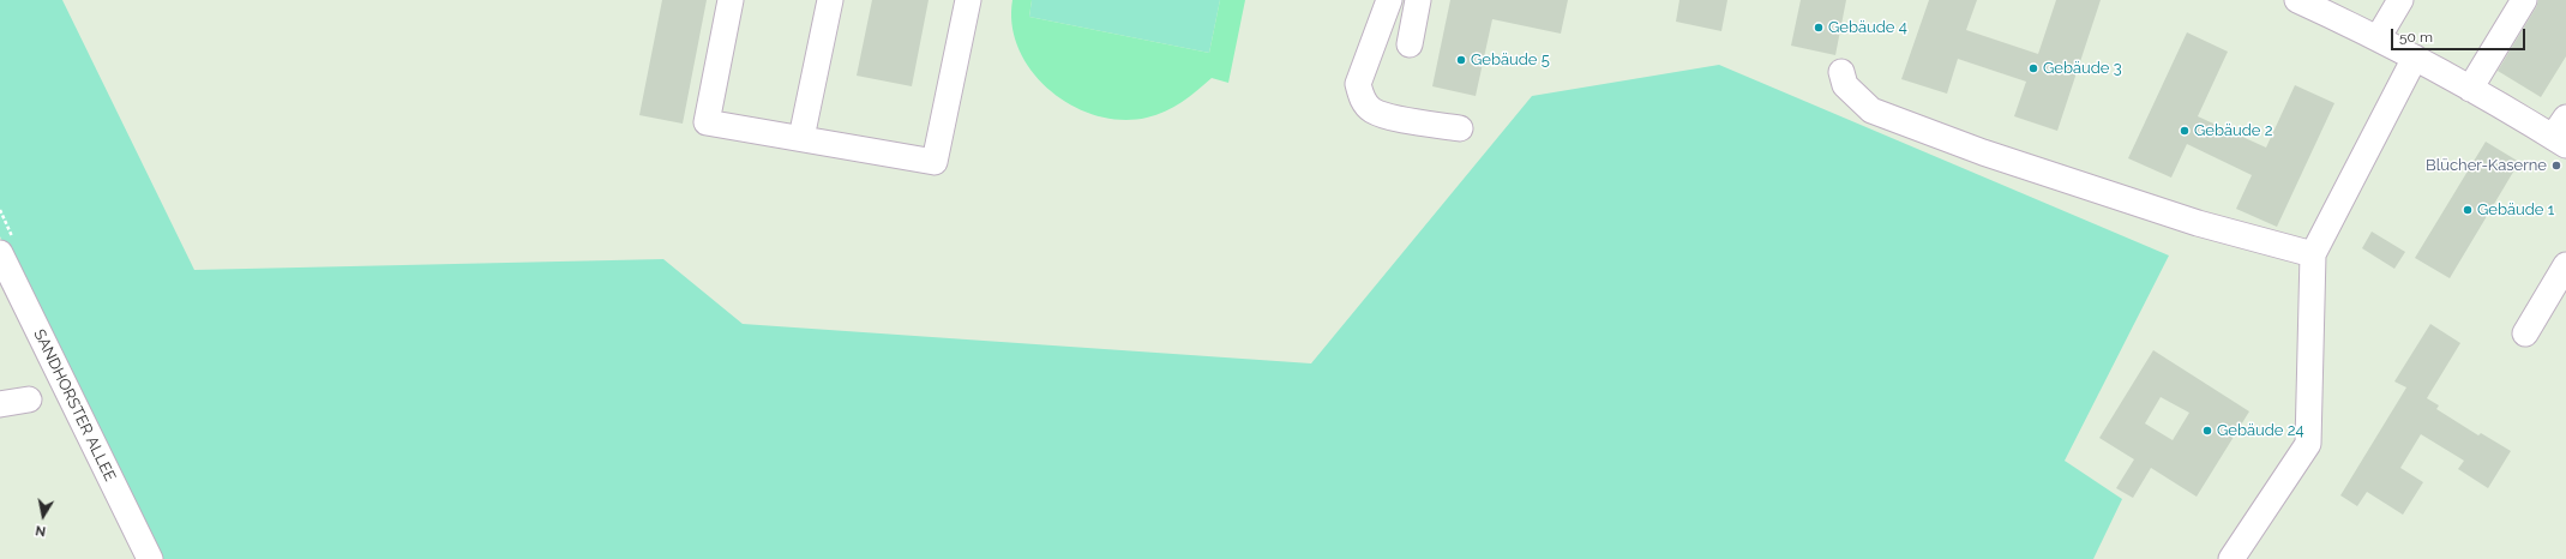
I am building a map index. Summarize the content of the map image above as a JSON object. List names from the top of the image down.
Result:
{
  "streets": {
    "street": ["SANDHORSTER ALLEE"]
  },
  "places": [
    "Gebäude 4",
    "Gebäude 5",
    "Gebäude 3",
    "Gebäude 2",
    "Blücher-Kaserne",
    "Gebäude 1",
    "Gebäude 24"
  ],
  "scale_bar": "50 m",
  "north": "bottom"
}
